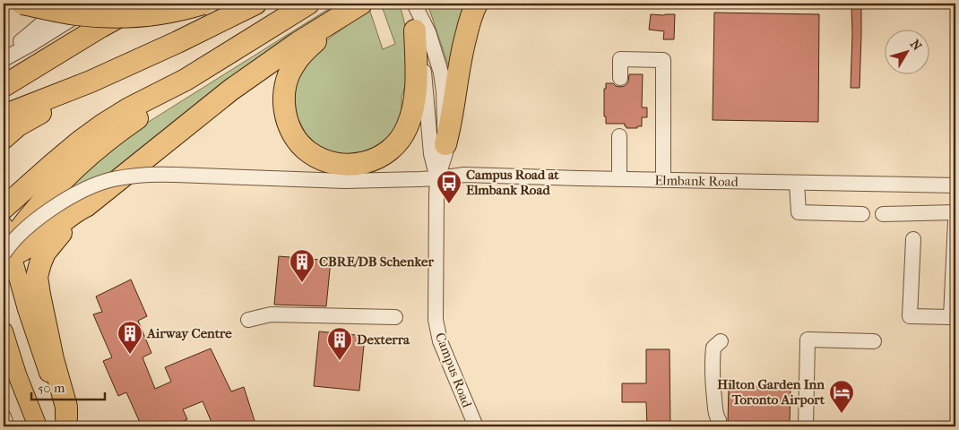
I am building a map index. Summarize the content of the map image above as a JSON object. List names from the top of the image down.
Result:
{
  "streets": {
    "street": ["Elmbank Road", "Campus Road"]
  },
  "crossings": [
    ["Elmbank Road", "Campus Road"]
  ],
  "places": {
    "bus stop": ["Campus Road at Elmbank Road"],
    "building": ["CBRE/DB Schenker", "Airway Centre", "Dexterra"],
    "hotel": ["Hilton Garden Inn Toronto Airport"]
  },
  "scale_bar": "50 m",
  "north": "top right"
}
